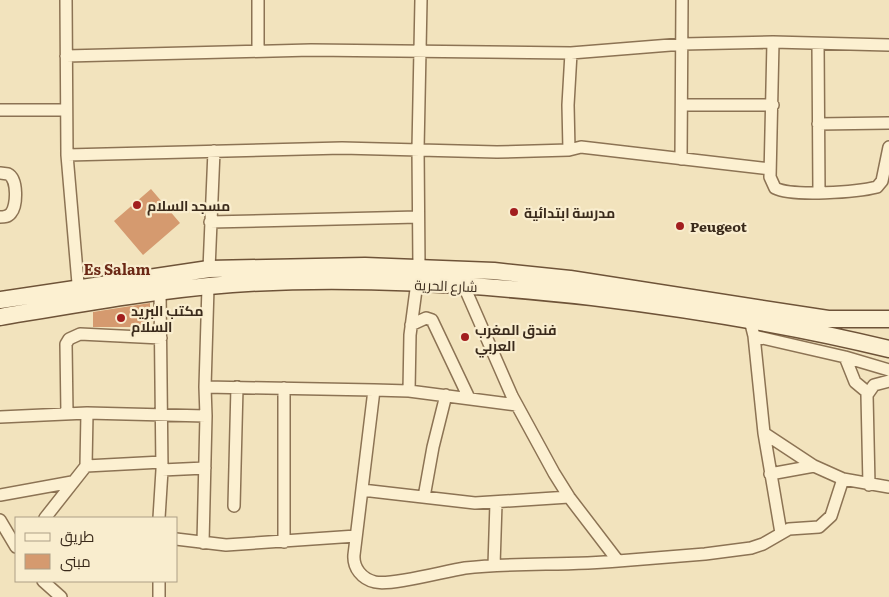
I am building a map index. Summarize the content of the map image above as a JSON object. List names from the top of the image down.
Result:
{
  "streets": {
    "main road": ["شارع الحرية"]
  },
  "districts": ["Es Salam"],
  "places": [
    "مسجد السلام",
    "مدرسة ابتدائية",
    "Peugeot",
    "مكتب البريد السلام",
    "فندق المغرب العربي"
  ],
  "legend": ["طريق", "مبنى"]
}
